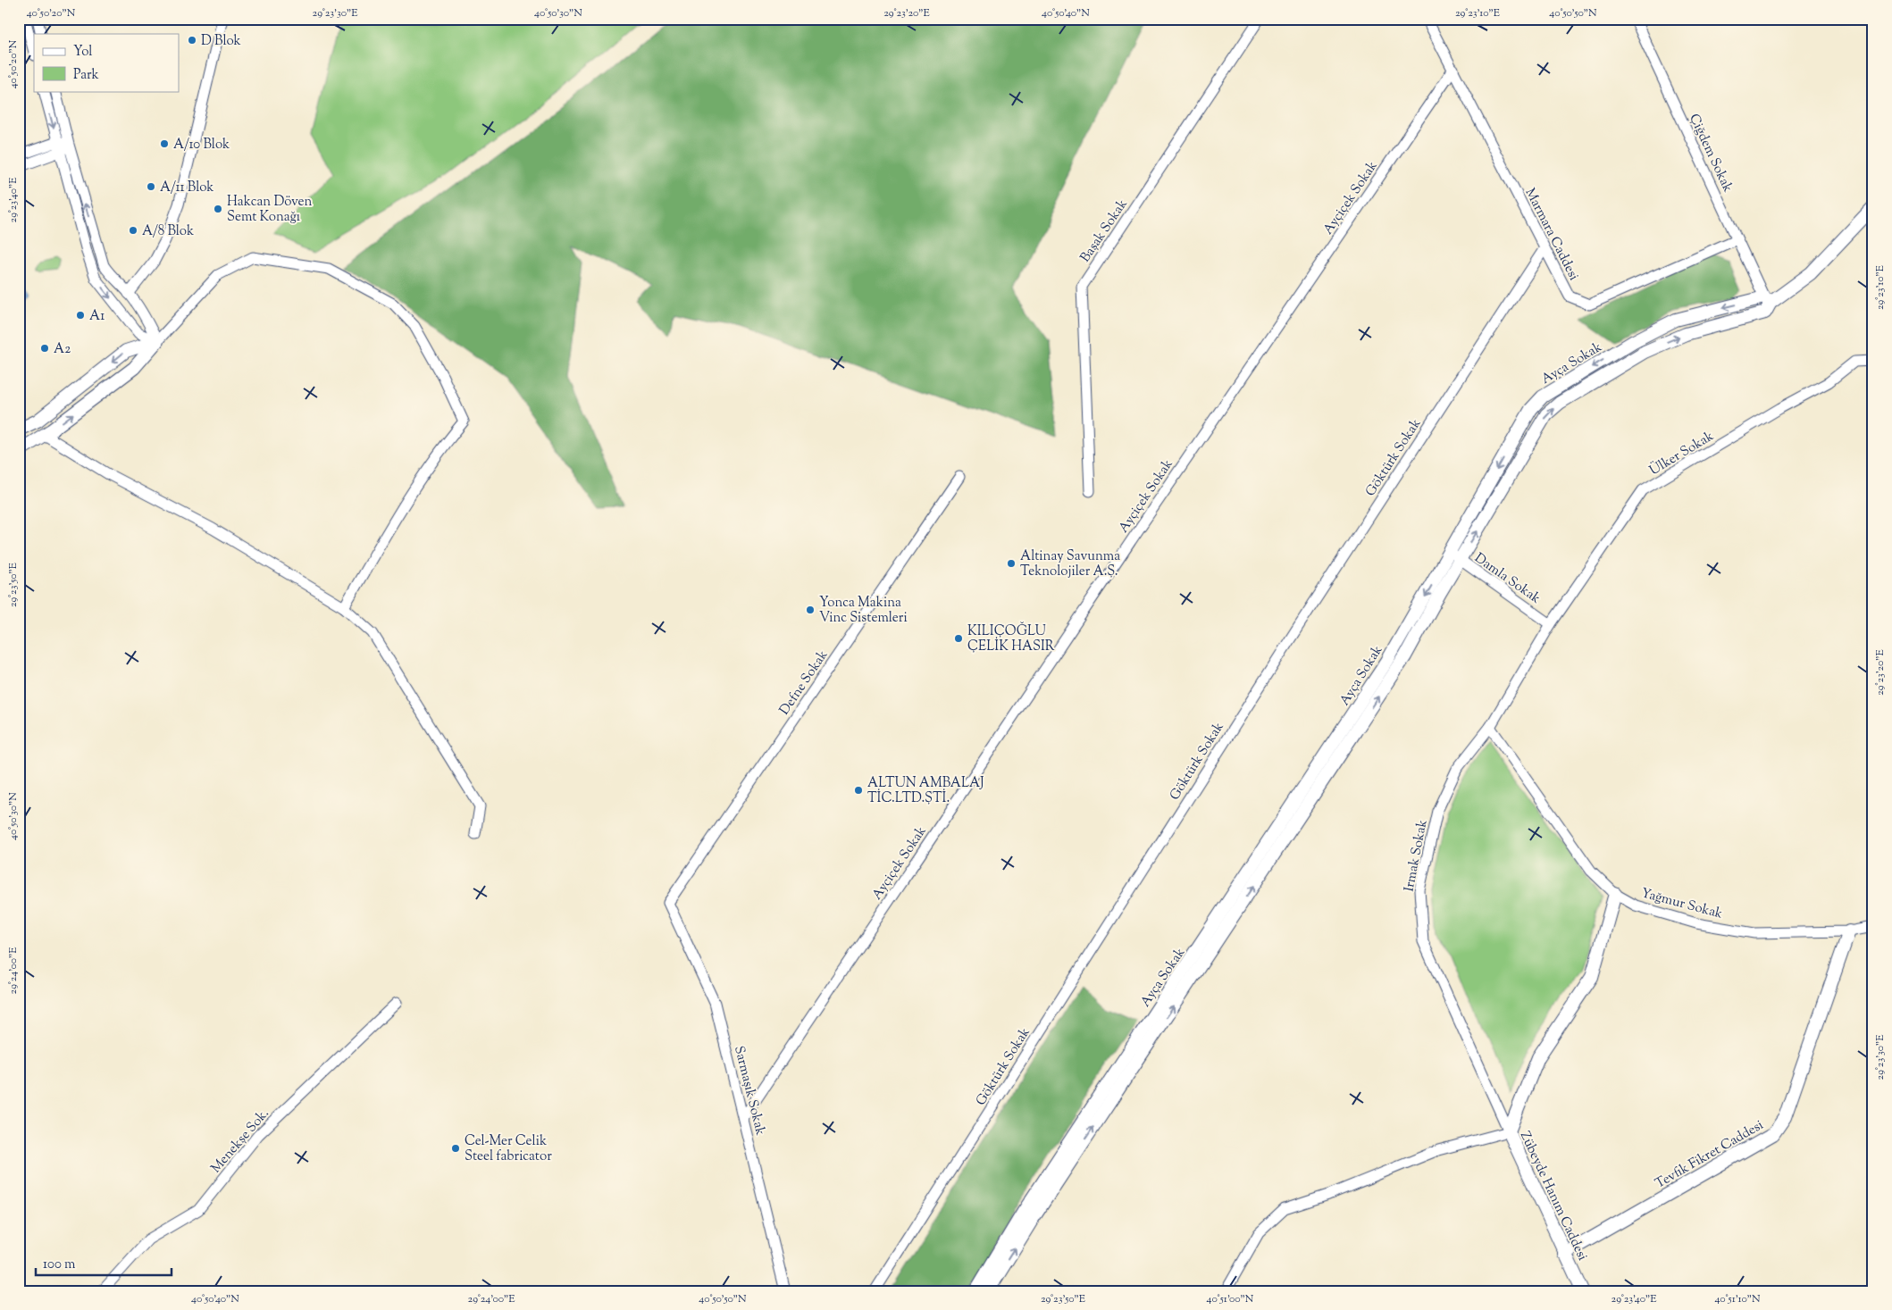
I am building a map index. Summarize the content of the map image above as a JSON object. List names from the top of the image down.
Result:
{
  "streets": {
    "street": [
      "Çiğdem Sokak",
      "Ayçiçek Sokak",
      "Başak Sokak",
      "Marmara Caddesi",
      "Ayça Sokak",
      "Ülker Sokak",
      "Göktürk Sokak",
      "Damla Sokak",
      "Defne Sokak",
      "Irmak Sokak",
      "Yağmur Sokak",
      "Sarmaşık Sokak",
      "Menekşe Sok.",
      "Tevfik Fikret Caddesi",
      "Zübeyde Hanım Caddesi"
    ]
  },
  "crossings": [
    ["Çiğdem Sokak", "Marmara Caddesi"],
    ["Çiğdem Sokak", "Ayça Sokak"],
    ["Ayçiçek Sokak", "Marmara Caddesi"],
    ["Ayçiçek Sokak", "Sarmaşık Sokak"],
    ["Marmara Caddesi", "Göktürk Sokak"],
    ["Ayça Sokak", "Damla Sokak"],
    ["Ülker Sokak", "Damla Sokak"],
    ["Ülker Sokak", "Irmak Sokak"],
    ["Damla Sokak", "Irmak Sokak"],
    ["Defne Sokak", "Sarmaşık Sokak"],
    ["Irmak Sokak", "Yağmur Sokak"],
    ["Irmak Sokak", "Zübeyde Hanım Caddesi"],
    ["Yağmur Sokak", "Tevfik Fikret Caddesi"],
    ["Yağmur Sokak", "Zübeyde Hanım Caddesi"],
    ["Tevfik Fikret Caddesi", "Zübeyde Hanım Caddesi"]
  ],
  "places": [
    "D Blok",
    "A/10 Blok",
    "A/11 Blok",
    "Hakcan Döven Semt Konağı",
    "A/8 Blok",
    "A1",
    "A2",
    "Altinay Savunma Teknolojiler A.Ş.",
    "Yonca Makina Vinc Sistemleri",
    "KILIÇOĞLU ÇELİK HASIR",
    "ALTUN AMBALAJ TİC.LTD.ŞTİ.",
    "Cel-Mer Celik Steel fabricator"
  ],
  "legend": ["Yol", "Park"],
  "scale_bar": "100 m",
  "coordinates": [
    "40°50'20\"N",
    "29°23'30\"E",
    "40°50'30\"N",
    "29°23'20\"E",
    "40°50'40\"N",
    "29°23'10\"E",
    "40°50'50\"N",
    "29°23'40\"E",
    "29°23'50\"E",
    "29°24'00\"E",
    "40°51'00\"N",
    "40°51'10\"N"
  ]
}
